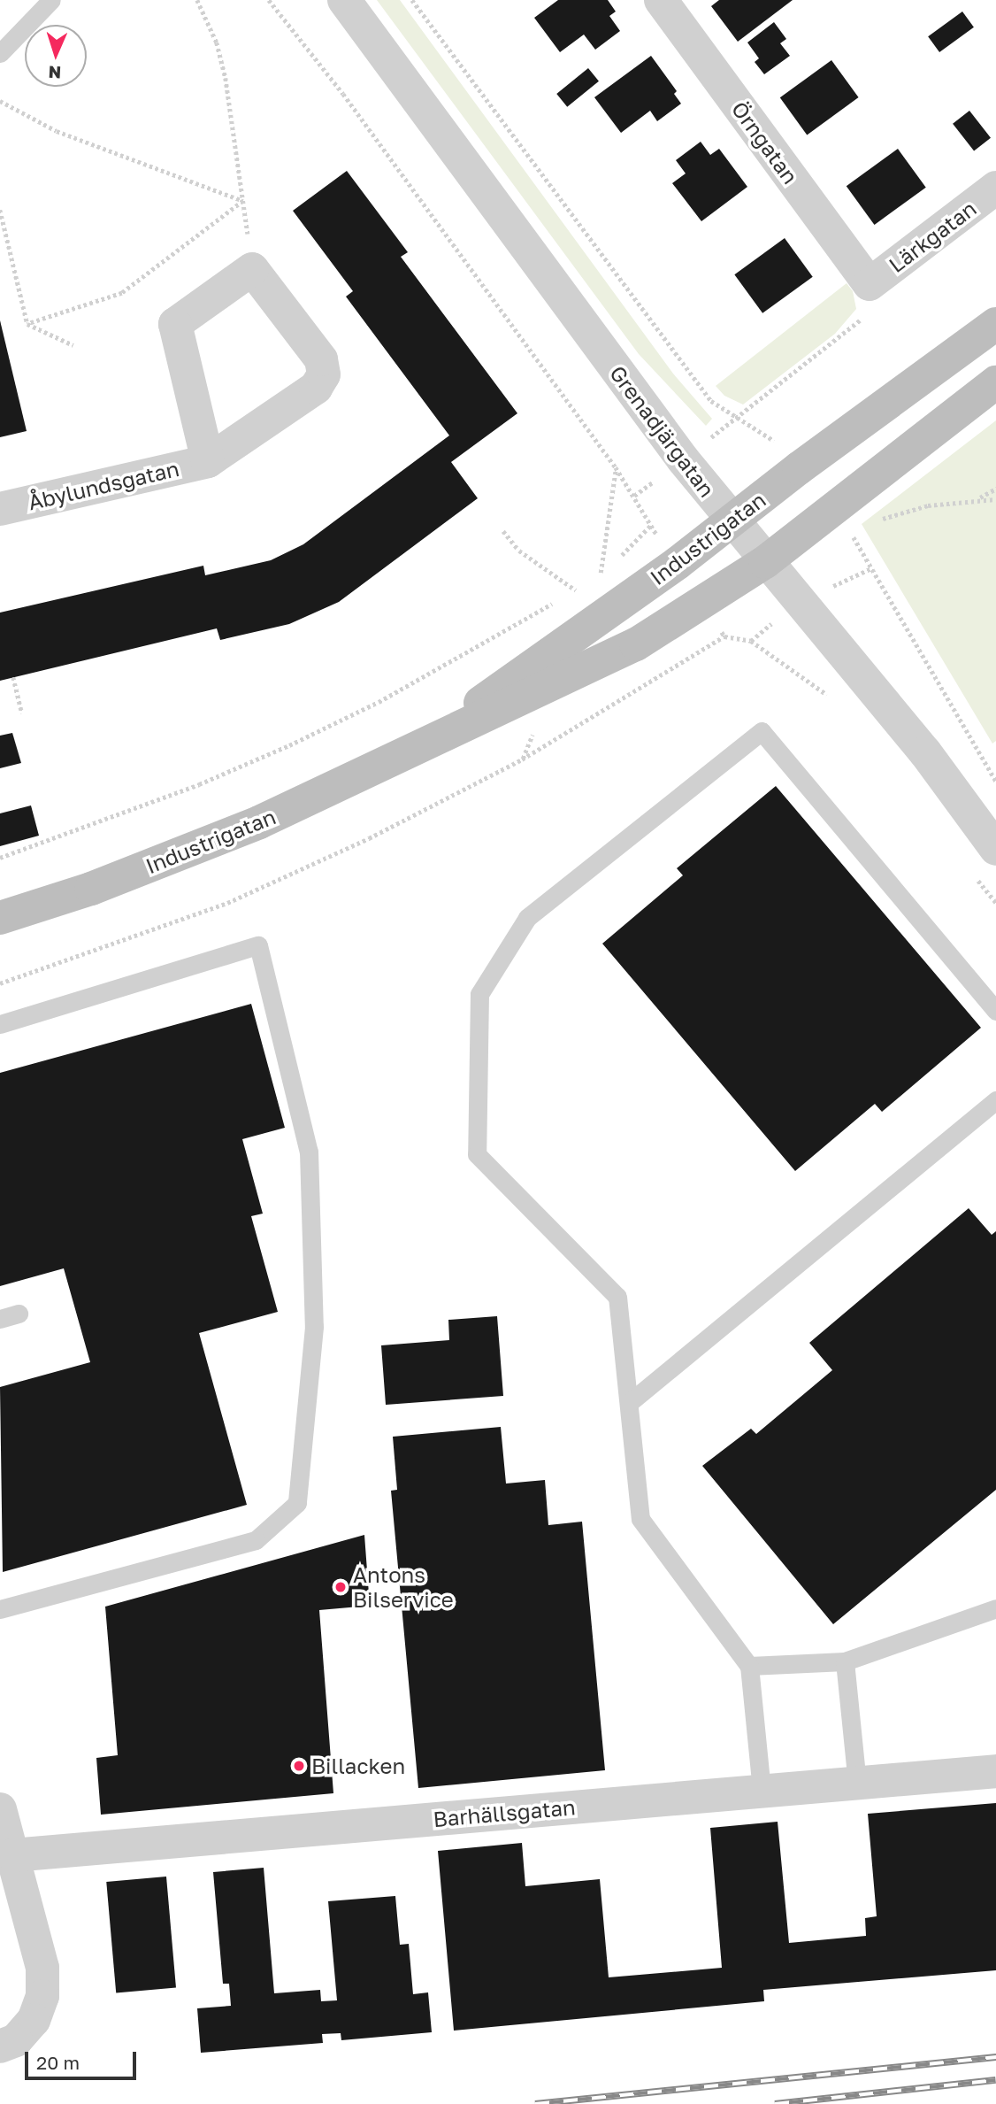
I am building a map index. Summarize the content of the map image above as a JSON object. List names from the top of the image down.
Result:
{
  "streets": {
    "main road": ["Industrigatan"],
    "street": [
      "Örngatan",
      "Lärkgatan",
      "Grenadjärgatan",
      "Åbylundsgatan",
      "Barhällsgatan"
    ]
  },
  "crossings": [
    ["Örngatan", "Lärkgatan"],
    ["Grenadjärgatan", "Industrigatan"]
  ],
  "places": ["Antons Bilservice", "Billacken"],
  "scale_bar": "20 m",
  "north": "bottom"
}
